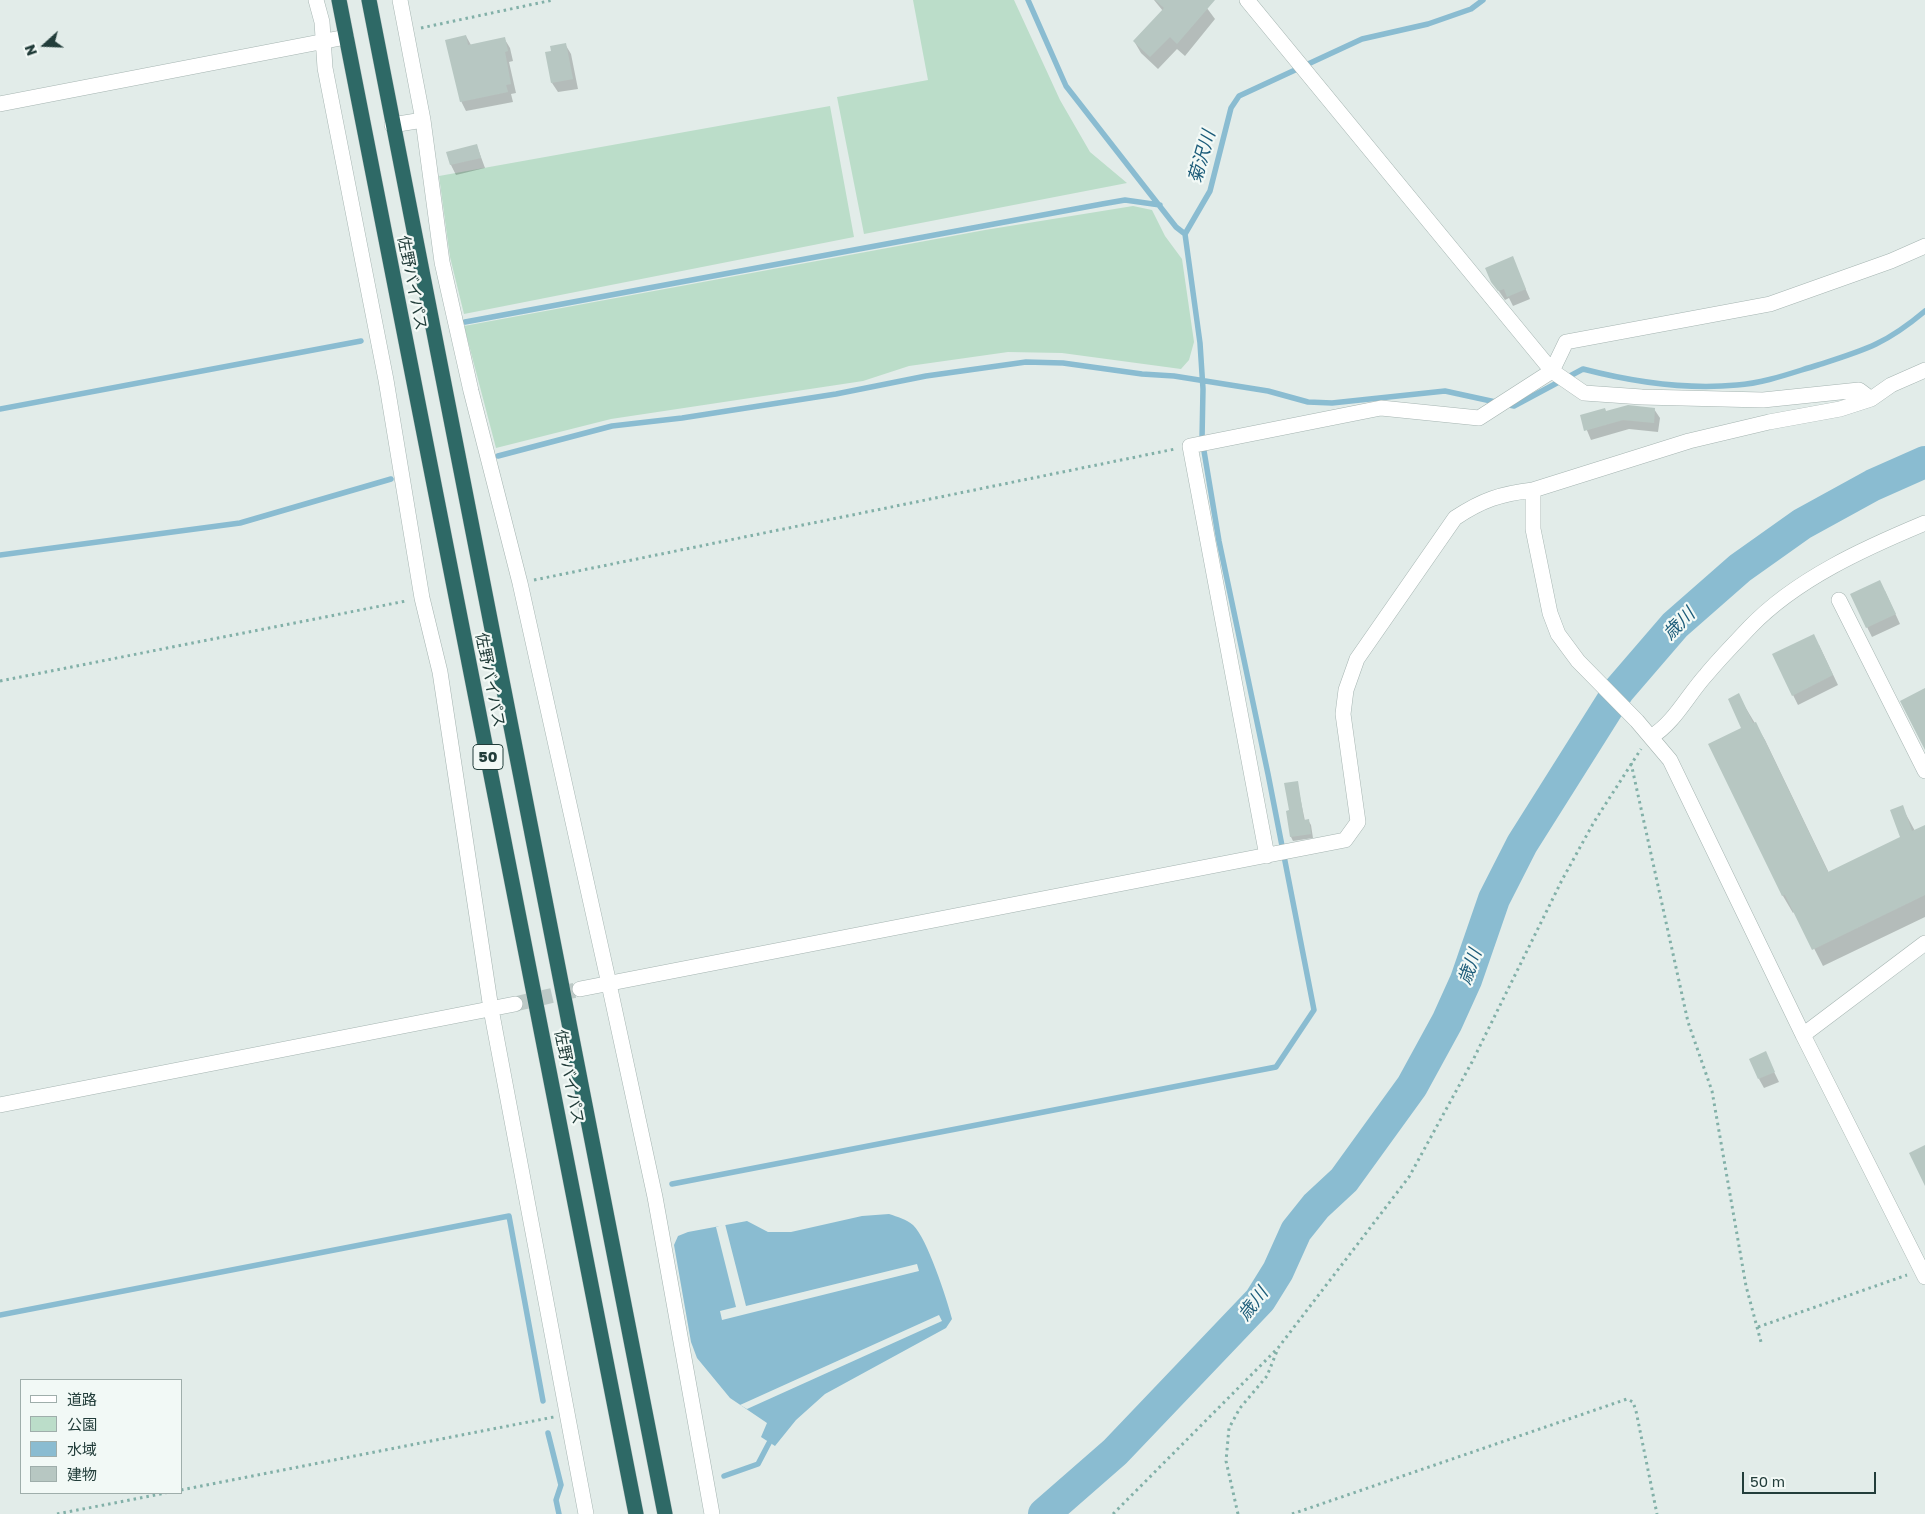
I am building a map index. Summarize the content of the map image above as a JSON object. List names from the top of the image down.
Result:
{
  "streets": {
    "highway": ["佐野バイパス", "50"]
  },
  "water": ["菊沢川", "歳川"],
  "legend": [
    "道路",
    "公園",
    "水域",
    "建物"
  ],
  "scale_bar": "50 m",
  "north": "left"
}
